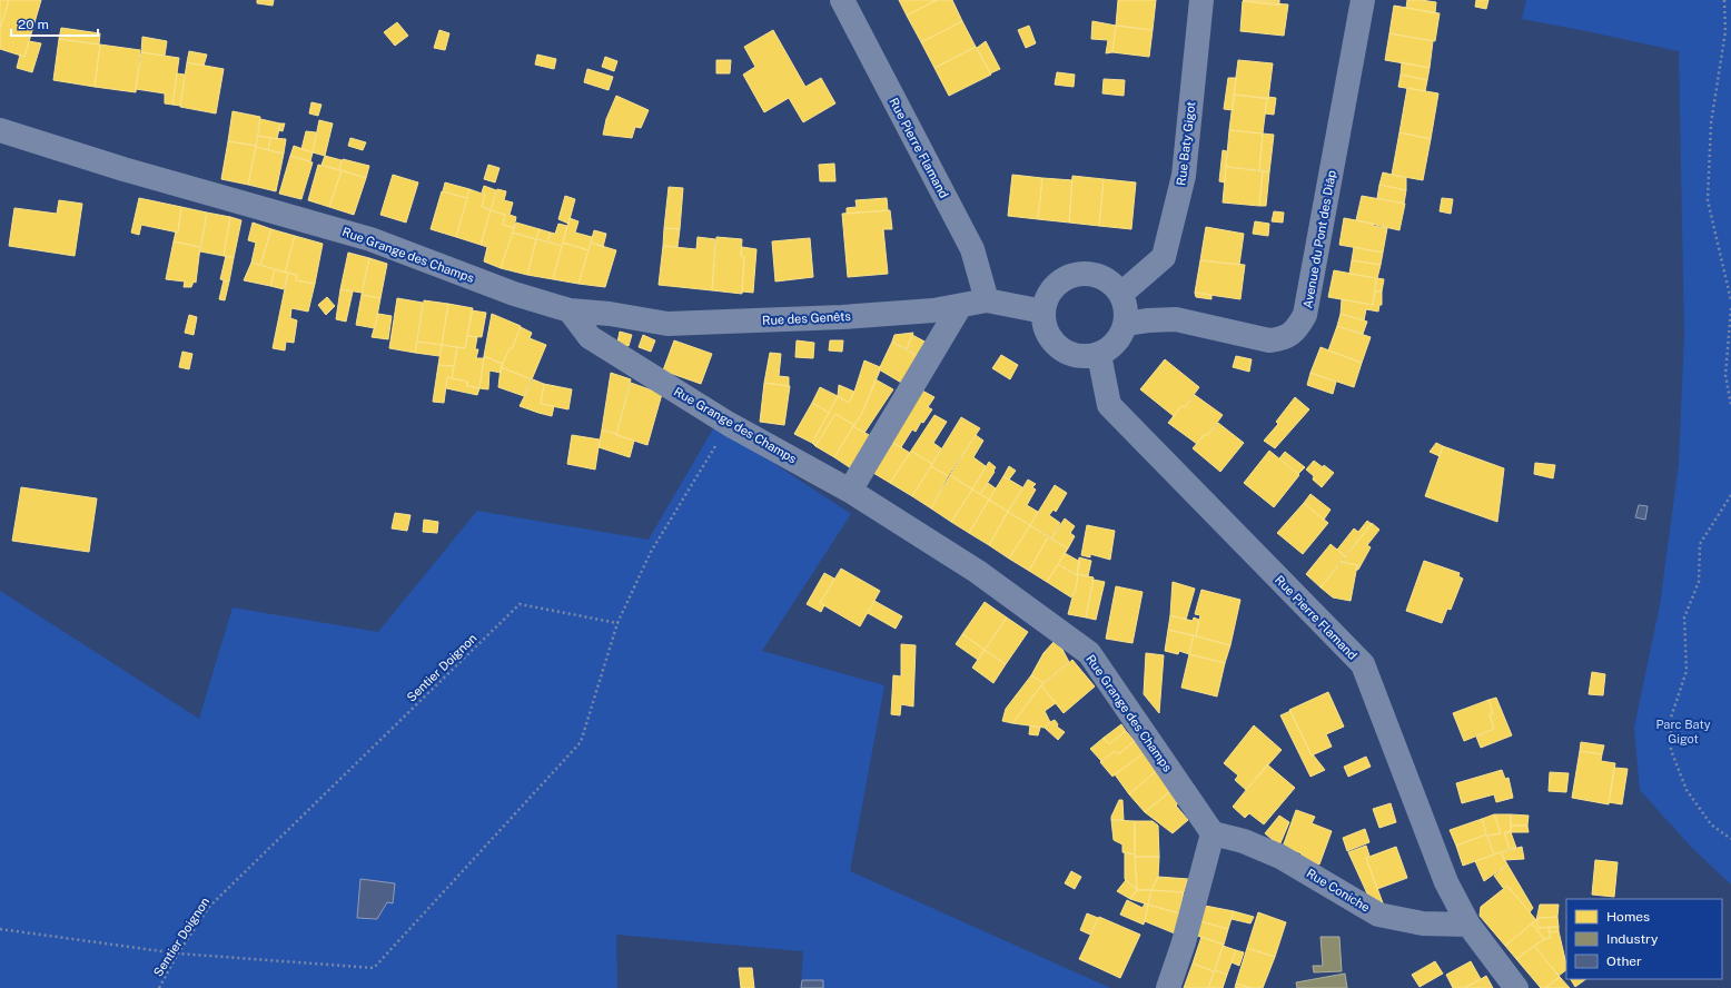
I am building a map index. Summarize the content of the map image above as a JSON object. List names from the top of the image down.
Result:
{
  "streets": {
    "street": [
      "Rue Baty Gigot",
      "Rue Pierre Flamand",
      "Avenue du Pont des Diâp",
      "Rue Grange des Champs",
      "Rue des Genêts",
      "Rue Coniche"
    ],
    "path": ["Sentier Doignon"]
  },
  "crossings": [
    ["Rue Baty Gigot", "Rue Pierre Flamand"],
    ["Rue Baty Gigot", "Avenue du Pont des Diâp"],
    ["Rue Baty Gigot", "Rue des Genêts"],
    ["Rue Pierre Flamand", "Avenue du Pont des Diâp"],
    ["Rue Pierre Flamand", "Rue des Genêts"],
    ["Rue Pierre Flamand", "Rue Coniche"],
    ["Avenue du Pont des Diâp", "Rue des Genêts"],
    ["Rue Grange des Champs", "Rue des Genêts"],
    ["Rue Grange des Champs", "Rue Coniche"]
  ],
  "parks": ["Parc Baty Gigot"],
  "legend": ["Homes", "Industry", "Other"],
  "scale_bar": "20 m"
}
